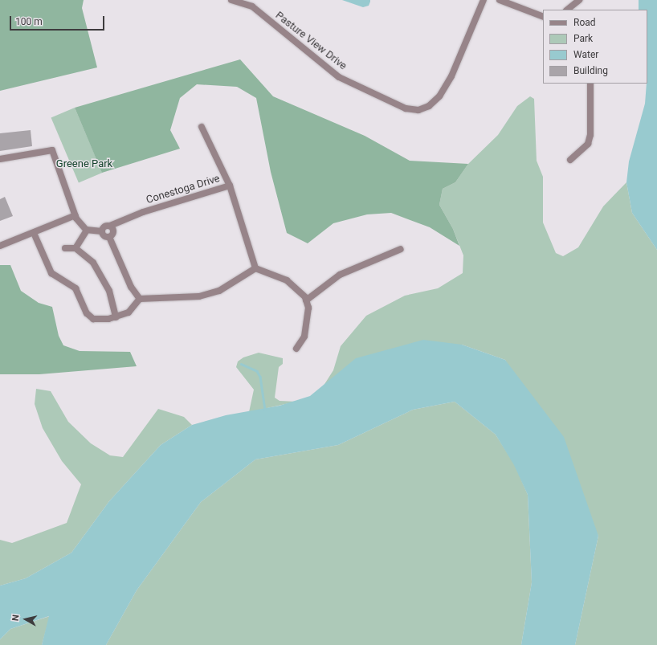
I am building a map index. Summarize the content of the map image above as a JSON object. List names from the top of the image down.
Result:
{
  "streets": {
    "street": ["Pasture View Drive", "Conestoga Drive"]
  },
  "parks": ["Greene Park"],
  "legend": [
    "Road",
    "Park",
    "Water",
    "Building"
  ],
  "scale_bar": "100 m",
  "north": "left"
}
